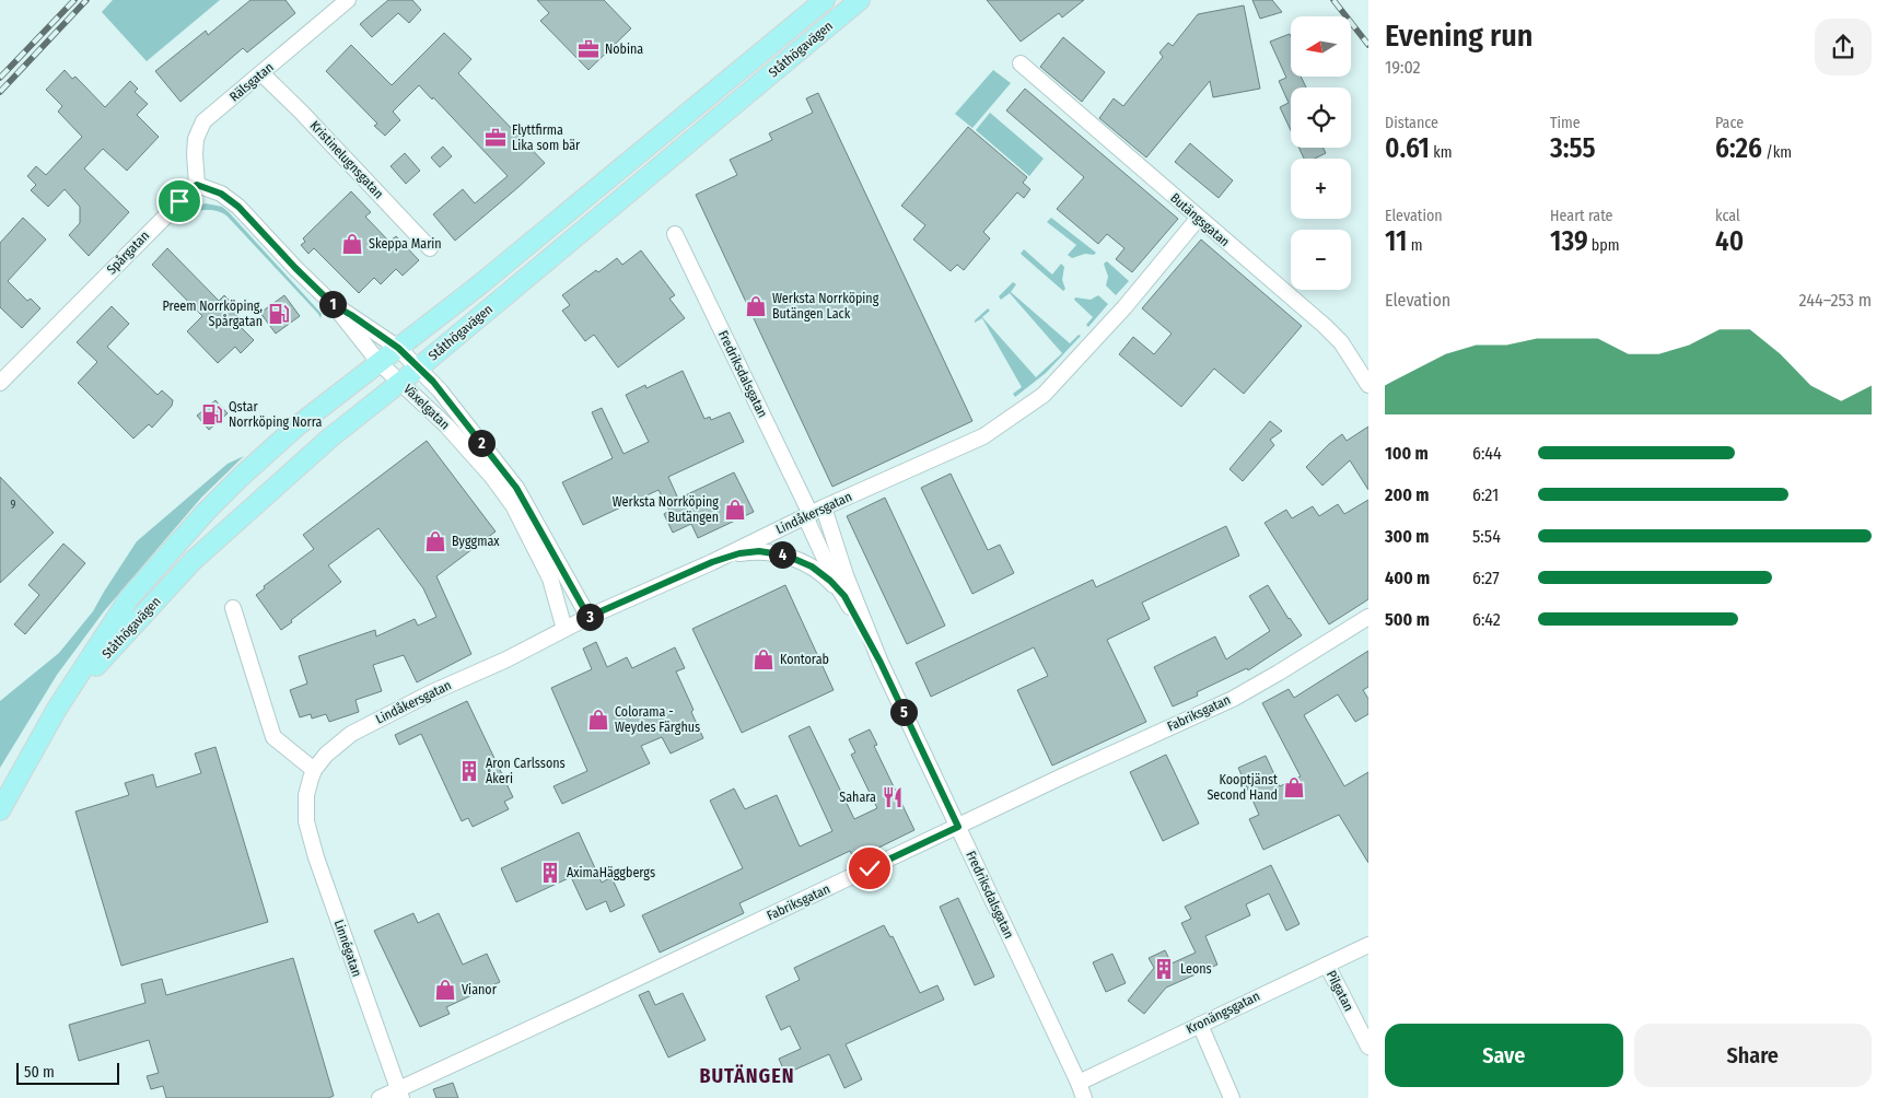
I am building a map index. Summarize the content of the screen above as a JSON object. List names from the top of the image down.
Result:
{
  "streets": {
    "main road": ["Ståthögavägen"],
    "street": [
      "Rälsgatan",
      "Kristinelugnsgatan",
      "Butängsgatan",
      "Spårgatan",
      "Fredriksdalsgatan",
      "Växelgatan",
      "Lindåkersgatan",
      "Fabriksgatan",
      "Linnégatan",
      "Pilgatan",
      "Kronängsgatan"
    ]
  },
  "crossings": [
    ["Ståthögavägen", "Växelgatan"],
    ["Rälsgatan", "Kristinelugnsgatan"],
    ["Rälsgatan", "Spårgatan"],
    ["Butängsgatan", "Lindåkersgatan"],
    ["Fredriksdalsgatan", "Lindåkersgatan"],
    ["Fredriksdalsgatan", "Fabriksgatan"],
    ["Fredriksdalsgatan", "Kronängsgatan"],
    ["Växelgatan", "Lindåkersgatan"],
    ["Lindåkersgatan", "Linnégatan"],
    ["Fabriksgatan", "Linnégatan"],
    ["Pilgatan", "Kronängsgatan"]
  ],
  "districts": ["BUTÄNGEN"],
  "places": {
    "office": ["Nobina", "Flyttfirma Lika som bär"],
    "shop": [
      "Skeppa Marin",
      "Werksta Norrköping Butängen Lack",
      "Werksta Norrköping Butängen",
      "Byggmax",
      "Kontorab",
      "Colorama - Weydes Färghus",
      "Kooptjänst Second Hand",
      "Vianor"
    ],
    "fuel station": ["Preem Norrköping, Spårgatan", "Qstar Norrköping Norra"],
    "building": ["Aron Carlssons Åkeri", "AximaHäggbergs", "Leons"],
    "restaurant": ["Sahara"]
  },
  "house_numbers": ["9"],
  "scale_bar": "50 m",
  "north": "left",
  "page": {
    "heading": ["Evening run", "19:02"],
    "map_buttons": ["+", "−"],
    "stats": [
      ["Distance", "0.61 km"],
      ["Time", "3:55"],
      ["Pace", "6:26 /km"],
      ["Elevation", "11 m"],
      ["Heart rate", "139 bpm"],
      ["kcal", "40"]
    ],
    "chart": ["Elevation", "244–253 m"],
    "pins": [
      "1",
      "2",
      "4",
      "3",
      "5"
    ],
    "list": [
      {
        "name": "100 m",
        "note": "6:44"
      },
      {
        "name": "200 m",
        "note": "6:21"
      },
      {
        "name": "300 m",
        "note": "5:54"
      },
      {
        "name": "400 m",
        "note": "6:27"
      },
      {
        "name": "500 m",
        "note": "6:42"
      }
    ],
    "buttons": ["Save", "Share"],
    "scale": "50 m"
  }
}
